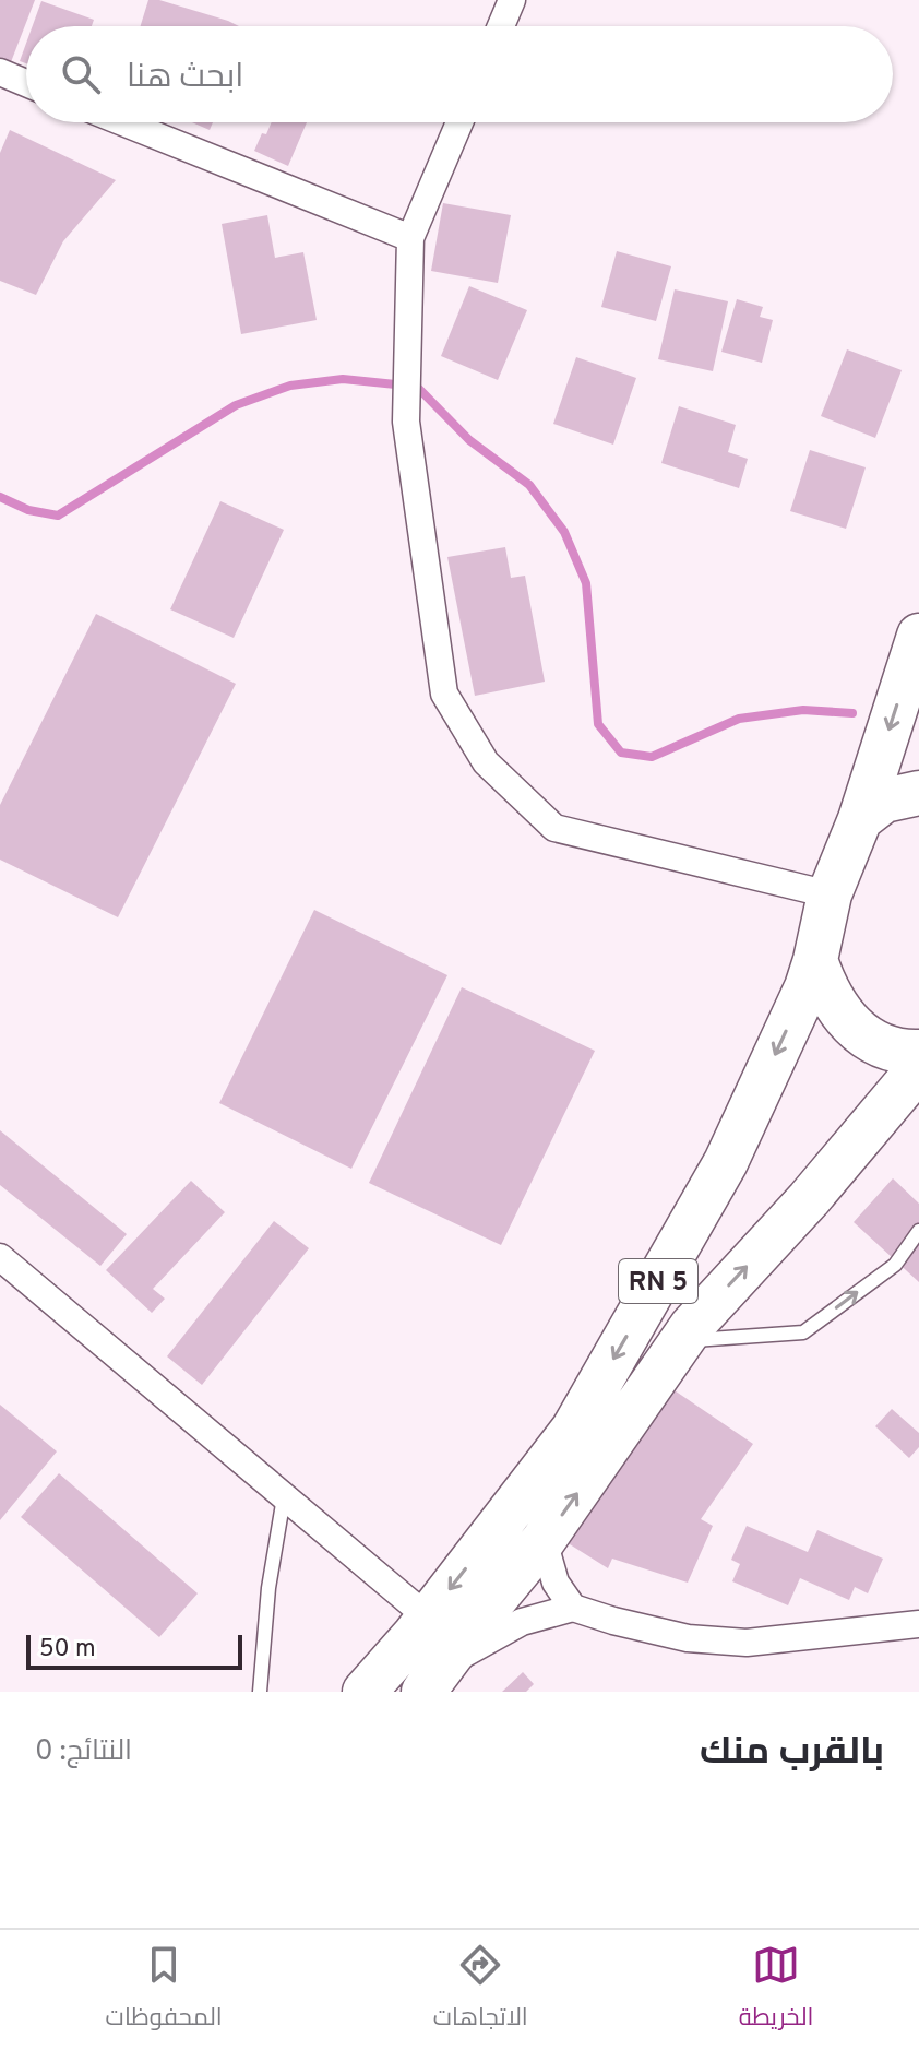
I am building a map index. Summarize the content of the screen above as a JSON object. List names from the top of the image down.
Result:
{
  "streets": {
    "highway": ["RN 5"]
  },
  "scale_bar": "50 m",
  "page": {
    "search": "ابحث هنا",
    "scale": "50 m",
    "heading": ["بالقرب منك", "النتائج: 0"],
    "nav": ["الخريطة", "الاتجاهات", "المحفوظات"]
  }
}
